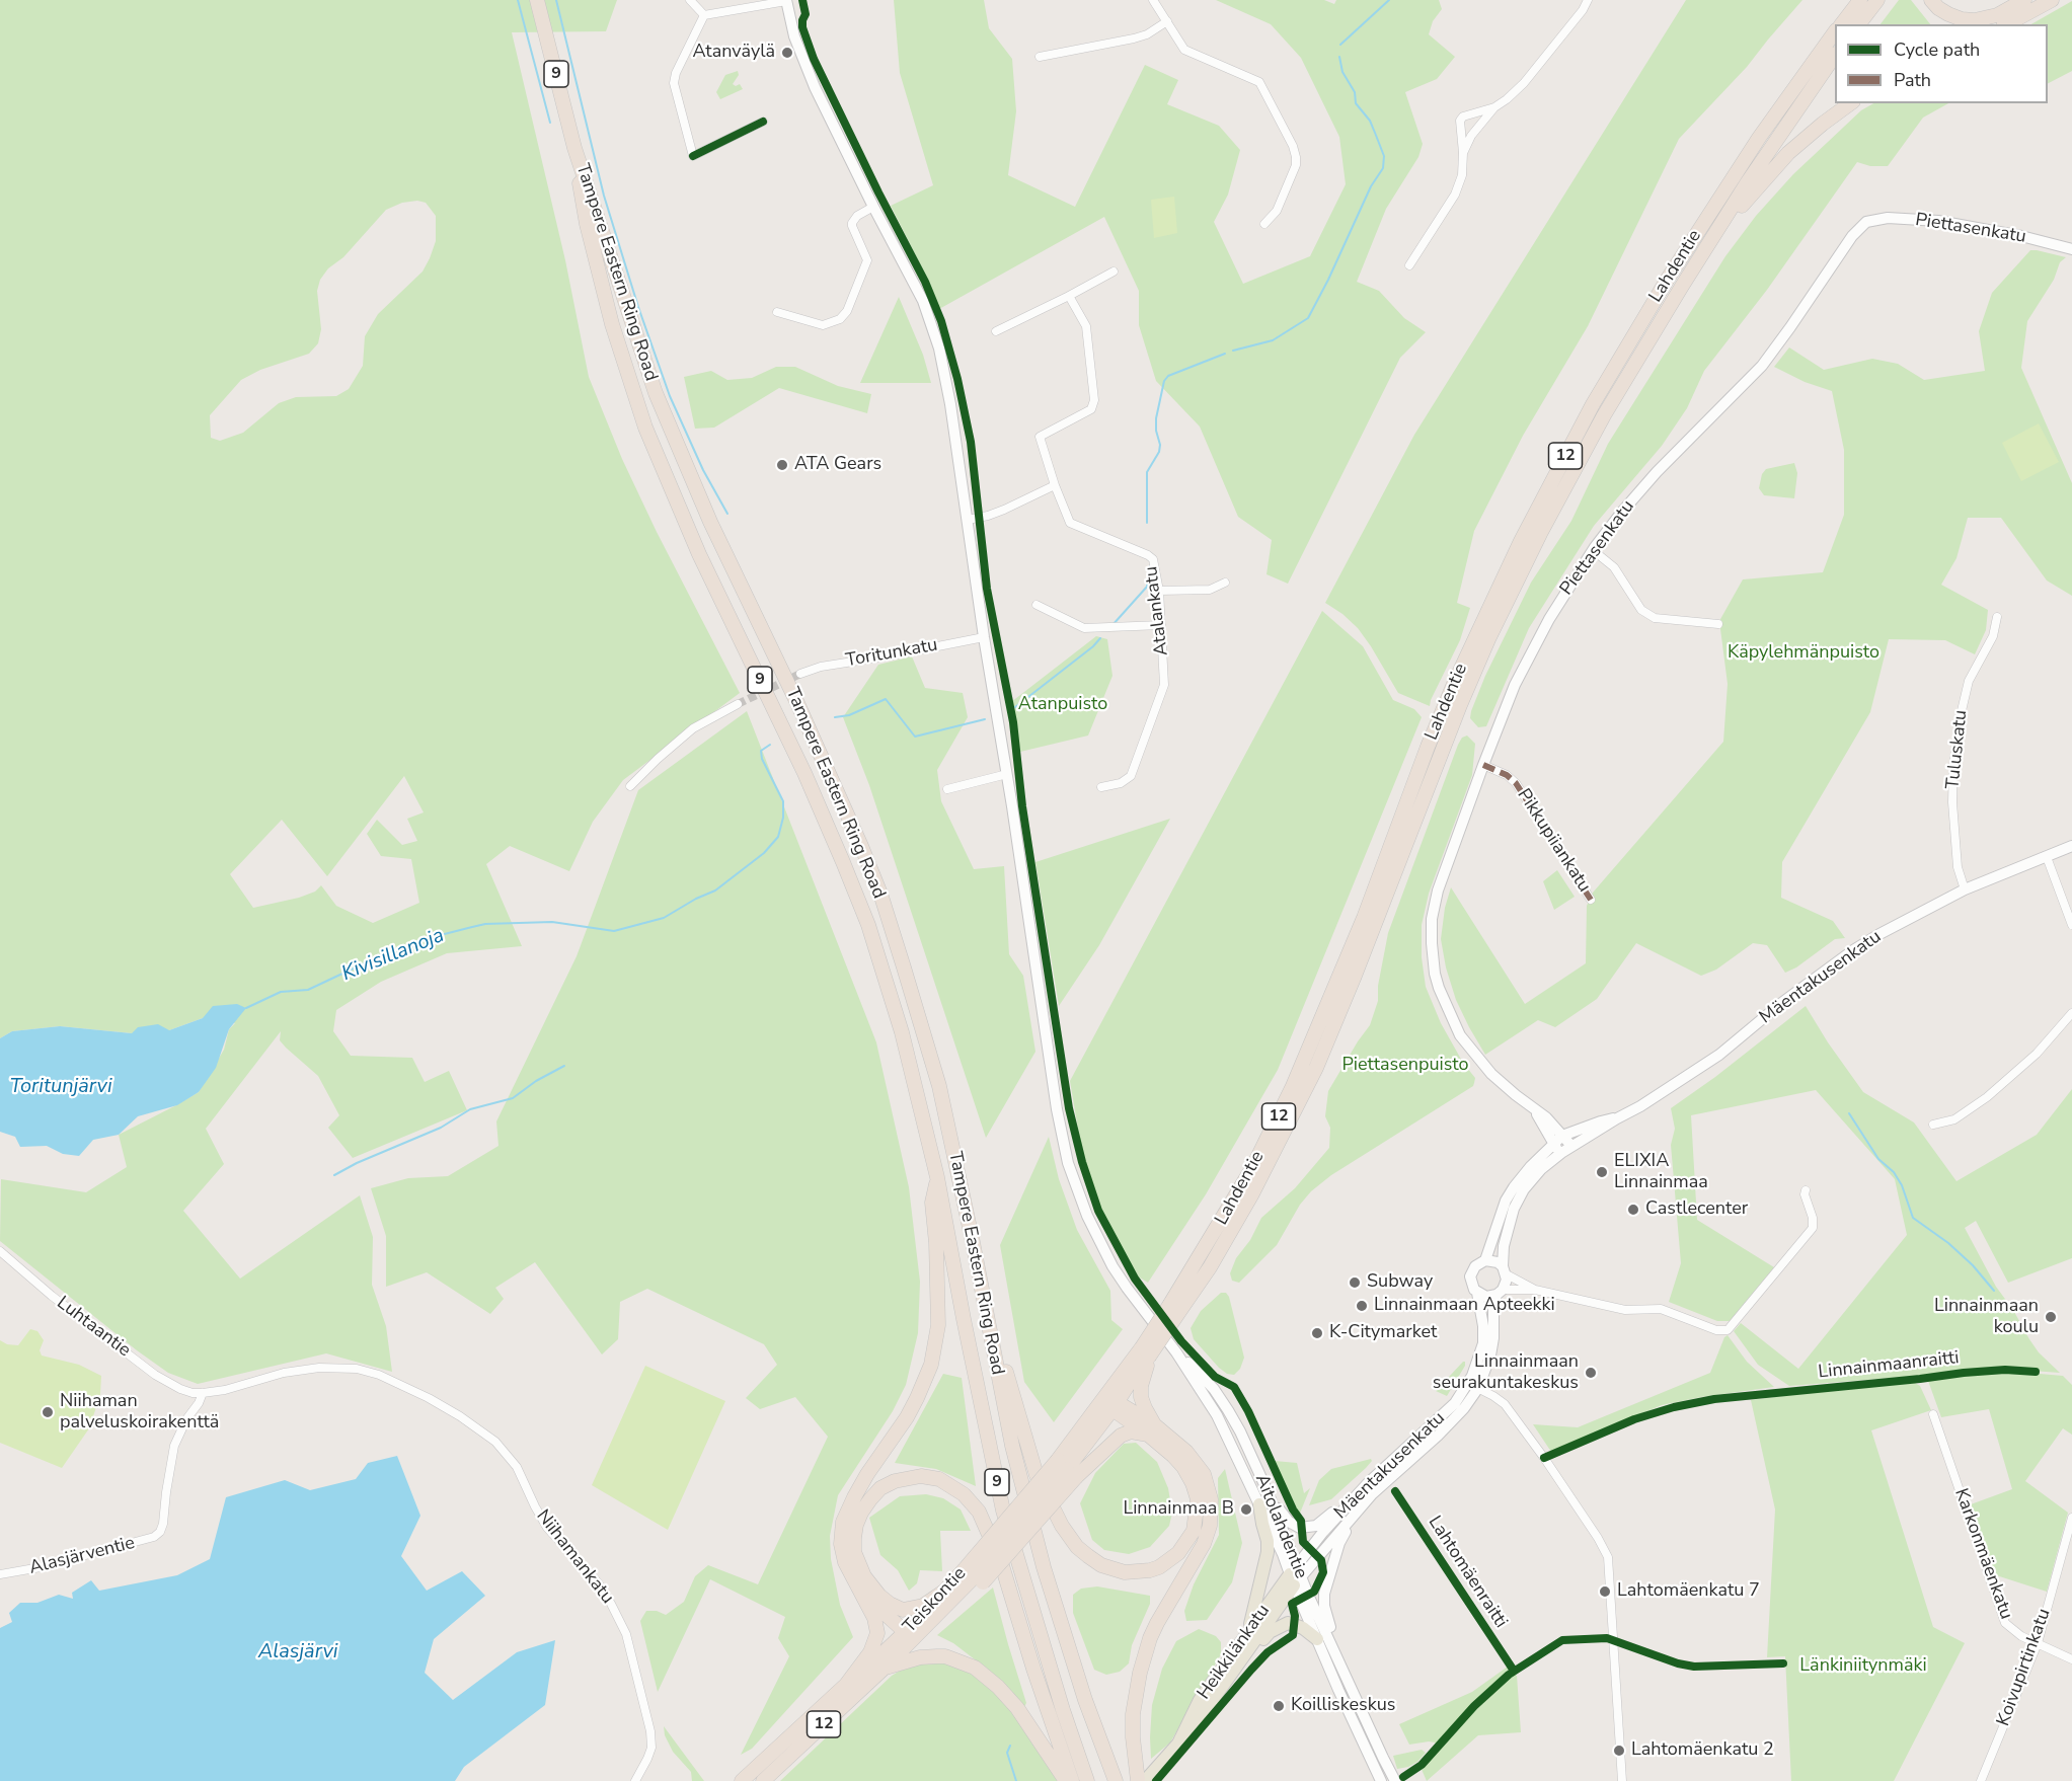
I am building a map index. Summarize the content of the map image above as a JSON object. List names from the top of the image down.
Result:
{
  "streets": {
    "highway": [
      "9",
      "Lahdentie",
      "Tampere Eastern Ring Road",
      "12",
      "Teiskontie"
    ],
    "main road": [
      "Piettasenkatu",
      "Mäentakusenkatu",
      "Aitolahdentie",
      "Heikkilänkatu"
    ],
    "street": [
      "Atalankatu",
      "Toritunkatu",
      "Tuluskatu",
      "Pikkupiiankatu",
      "Luhtaantie",
      "Karkonmäenkatu",
      "Alasjärventie",
      "Niihamankatu",
      "Koivupirtinkatu"
    ],
    "cycle path": ["Linnainmaanraitti", "Lahtomäenraitti"]
  },
  "crossings": [
    ["9", "Tampere Eastern Ring Road"],
    ["Piettasenkatu", "Pikkupiiankatu"],
    ["Piettasenkatu", "Mäentakusenkatu"],
    ["Lahdentie", "Teiskontie"],
    ["Toritunkatu", "Aitolahdentie"],
    ["Tuluskatu", "Mäentakusenkatu"],
    ["Mäentakusenkatu", "Aitolahdentie"],
    ["Mäentakusenkatu", "Heikkilänkatu"],
    ["Luhtaantie", "Niihamankatu"],
    ["Aitolahdentie", "Heikkilänkatu"],
    ["Karkonmäenkatu", "Koivupirtinkatu"],
    ["Alasjärventie", "Niihamankatu"]
  ],
  "water": ["Kivisillanoja", "Toritunjärvi", "Alasjärvi"],
  "parks": [
    "Käpylehmänpuisto",
    "Atanpuisto",
    "Piettasenpuisto",
    "Länkiniitynmäki"
  ],
  "places": [
    "Atanväylä",
    "ATA Gears",
    "ELIXIA Linnainmaa",
    "Castlecenter",
    "Subway",
    "Linnainmaan Apteekki",
    "Linnainmaan koulu",
    "K-Citymarket",
    "Linnainmaan seurakuntakeskus",
    "Niihaman palveluskoirakenttä",
    "Linnainmaa B",
    "Lahtomäenkatu 7",
    "Koilliskeskus",
    "Lahtomäenkatu 2"
  ],
  "legend": ["Cycle path", "Path"]
}
